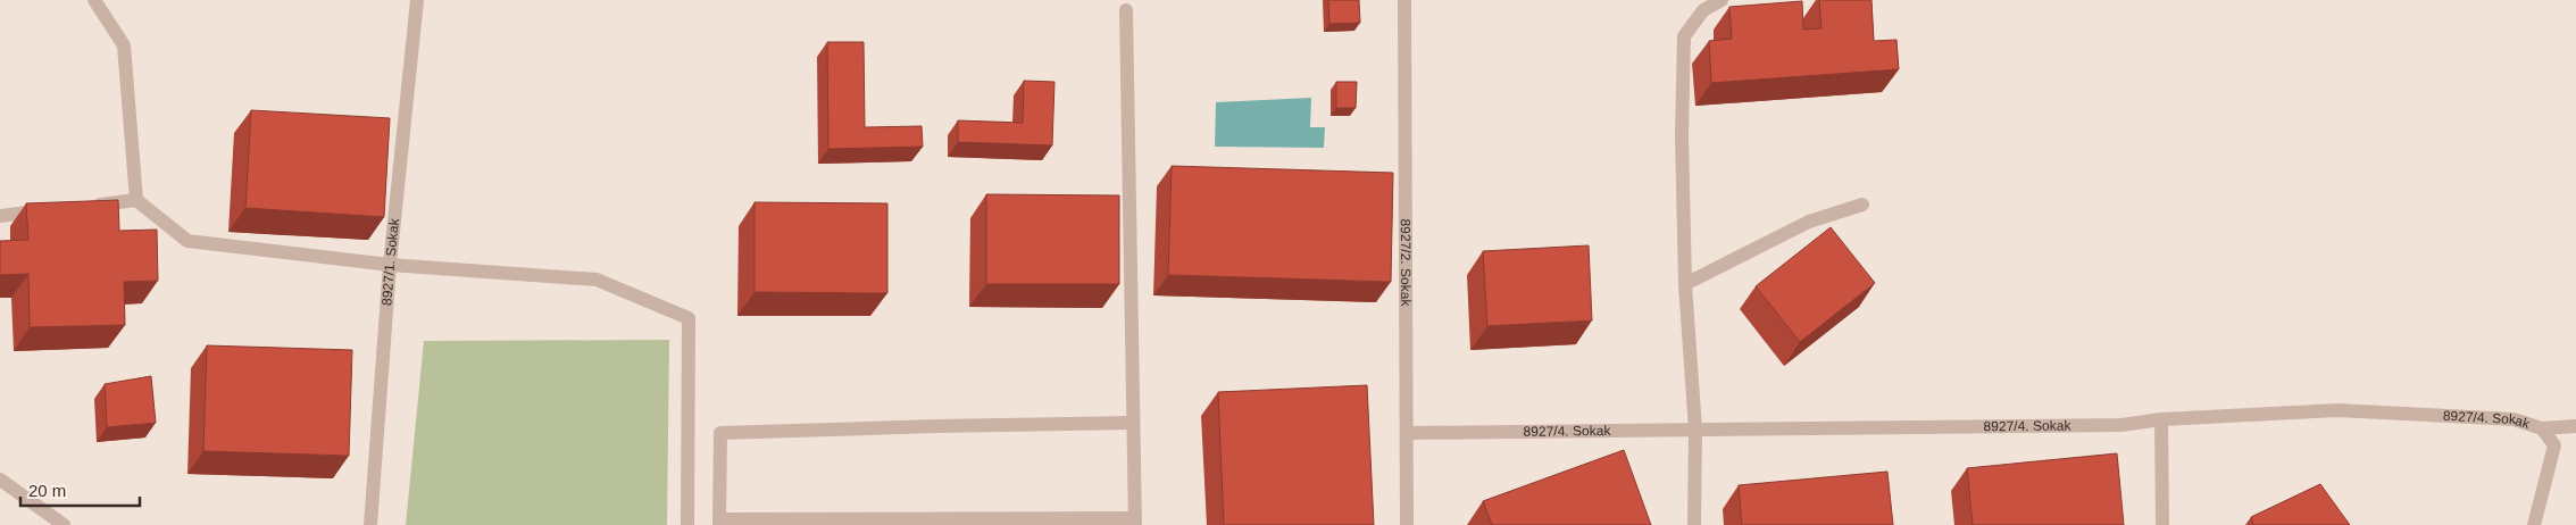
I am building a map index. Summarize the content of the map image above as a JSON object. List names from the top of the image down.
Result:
{
  "streets": {
    "street": ["8927/1. Sokak", "8927/2. Sokak", "8927/4. Sokak"]
  },
  "crossings": [
    ["8927/2. Sokak", "8927/4. Sokak"]
  ],
  "scale_bar": "20 m"
}
